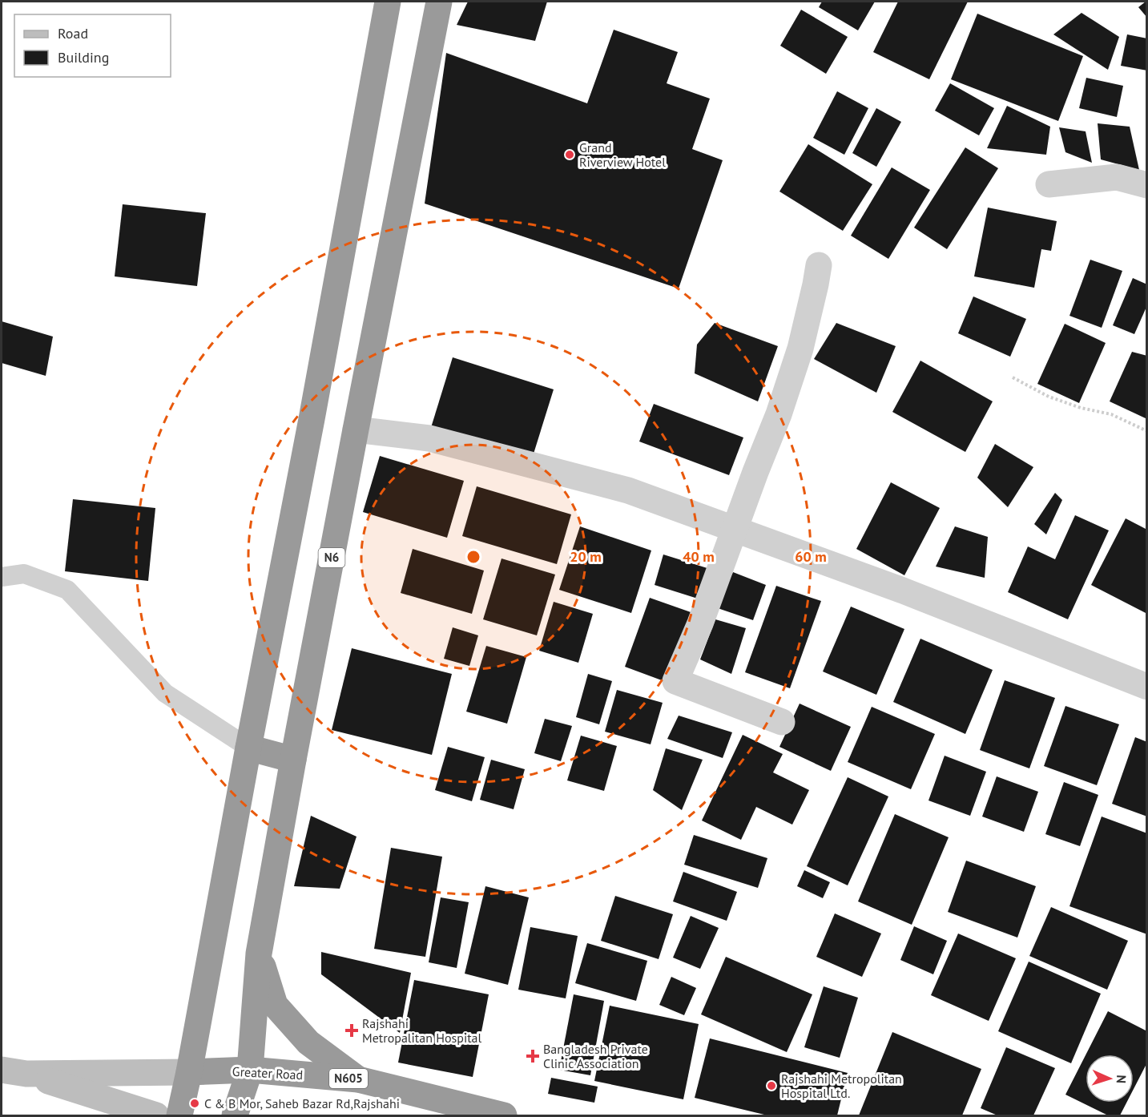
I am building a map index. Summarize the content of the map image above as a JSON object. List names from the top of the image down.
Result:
{
  "streets": {
    "highway": ["N6", "Greater Road", "N605"]
  },
  "crossings": [
    ["N6", "Greater Road"]
  ],
  "places": {
    "other": ["Grand Riverview Hotel", "Rajshahi Metropolitan Hospital Ltd.", "C & B Mor, Saheb Bazar Rd,Rajshahi"],
    "health": ["Rajshahi Metropalitan Hospital", "Bangladesh Private Clinic Association"]
  },
  "legend": ["Road", "Building"],
  "north": "right",
  "rings": ["20 m", "40 m", "60 m"]
}
